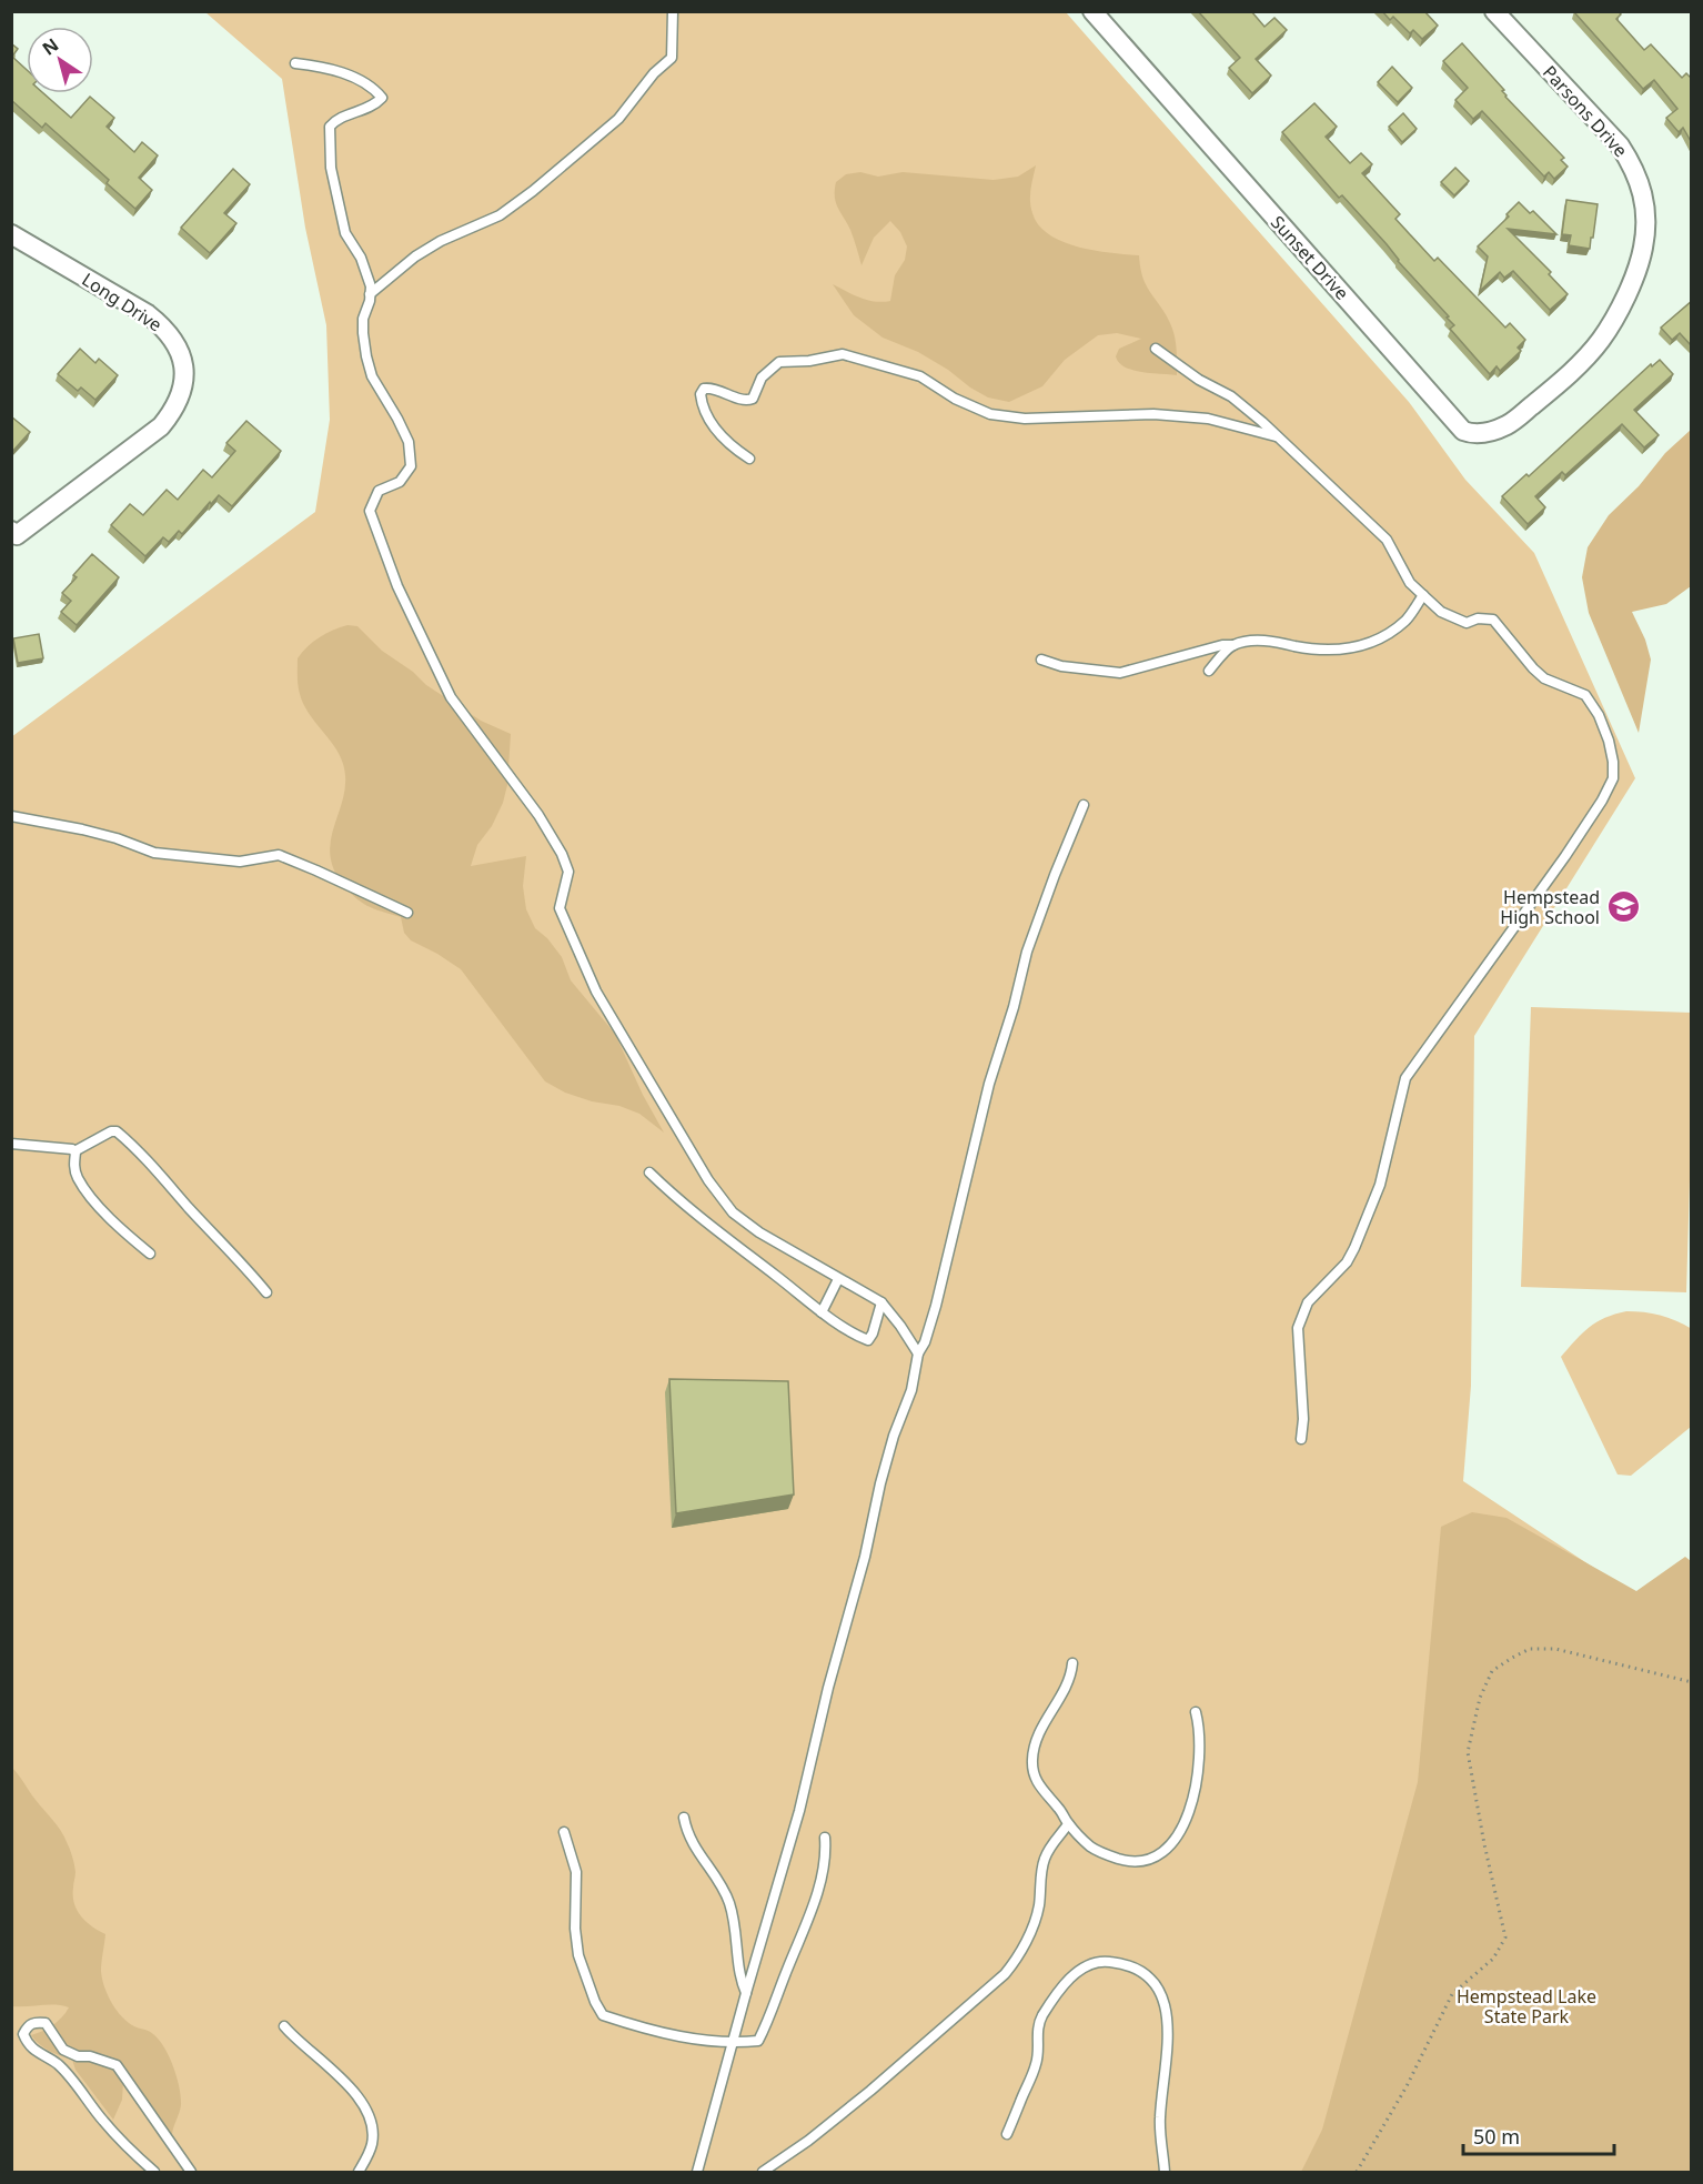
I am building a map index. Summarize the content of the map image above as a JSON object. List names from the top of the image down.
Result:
{
  "streets": {
    "street": ["Parsons Drive", "Sunset Drive", "Long Drive"]
  },
  "crossings": [
    ["Parsons Drive", "Sunset Drive"]
  ],
  "parks": ["Hempstead Lake State Park"],
  "places": {
    "school or university": ["Hempstead High School"]
  },
  "scale_bar": "50 m",
  "north": "top left"
}
